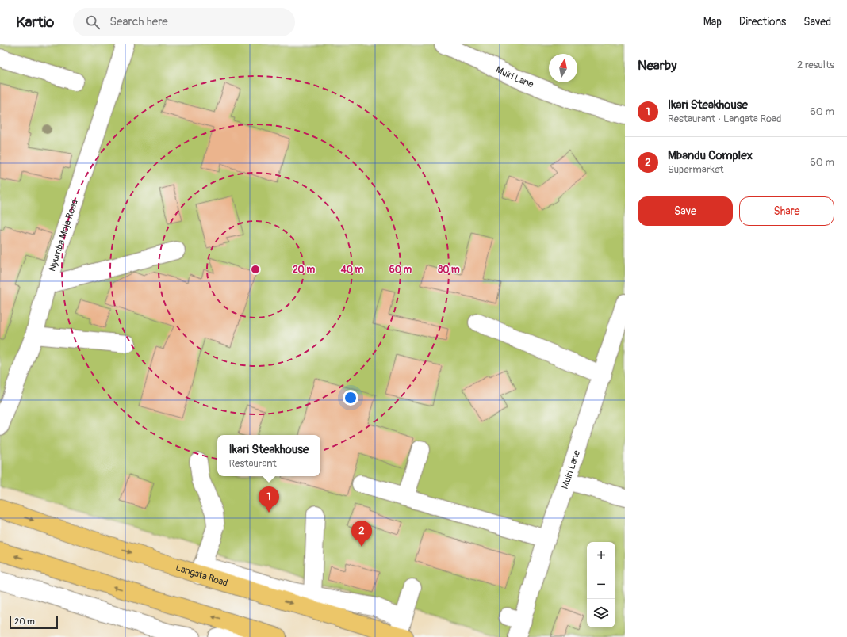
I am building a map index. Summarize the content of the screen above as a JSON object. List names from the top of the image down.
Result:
{
  "streets": {
    "main road": ["Langata Road"],
    "street": ["Muiri Lane", "Nyumba Moja Road"]
  },
  "scale_bar": "20 m",
  "north": "top",
  "page": {
    "header": "Kartio",
    "search": "Search here",
    "nav": ["Map", "Directions", "Saved"],
    "heading": ["Nearby", "2 results"],
    "list": [
      {
        "mark": "1",
        "name": "Ikari Steakhouse",
        "note": "Restaurant · Langata Road",
        "value": "60 m"
      },
      {
        "mark": "2",
        "name": "Mbandu Complex",
        "note": "Supermarket",
        "value": "60 m"
      }
    ],
    "buttons": ["Save", "Share"],
    "popup": ["Ikari Steakhouse", "Restaurant"],
    "pins": ["1", "2"],
    "map_buttons": ["+", "−"],
    "scale": "20 m"
  },
  "rings": [
    "20 m",
    "40 m",
    "60 m",
    "80 m"
  ]
}
